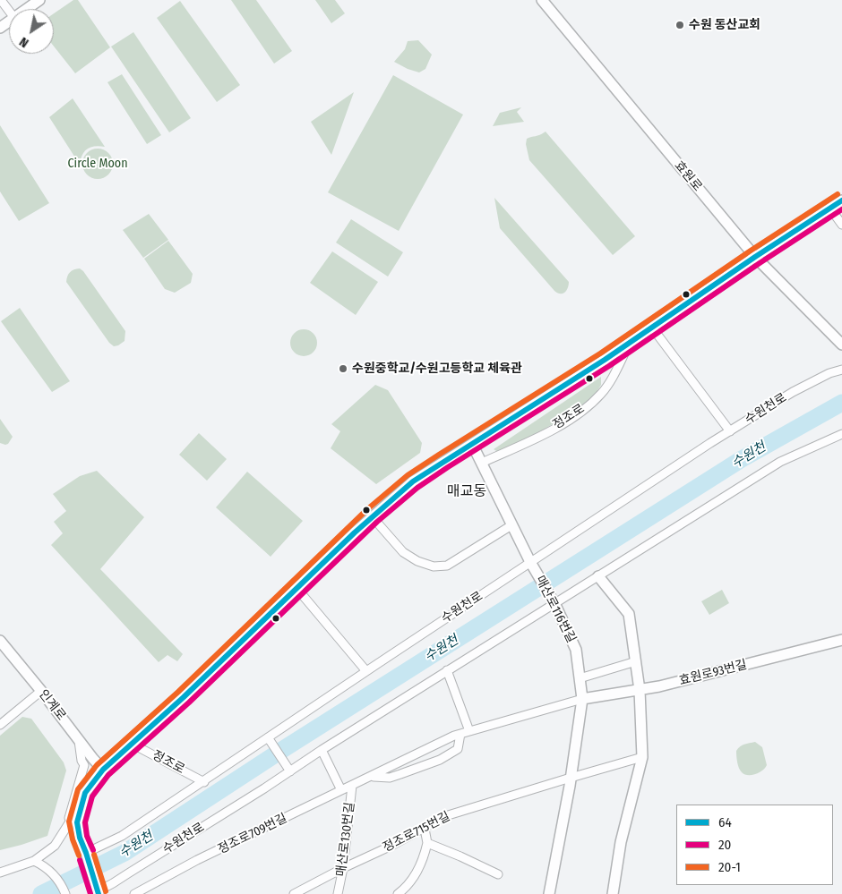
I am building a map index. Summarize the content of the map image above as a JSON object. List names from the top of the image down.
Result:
{
  "streets": {
    "street": [
      "효원로",
      "수원천로",
      "정조로",
      "매산로116번길",
      "효원로93번길",
      "인계로",
      "정조로715번길",
      "정조로709번길",
      "매산로130번길"
    ]
  },
  "crossings": [
    ["효원로", "정조로"],
    ["수원천로", "정조로"],
    ["수원천로", "매산로116번길"],
    ["정조로", "매산로116번길"],
    ["정조로", "인계로"],
    ["매산로116번길", "효원로93번길"],
    ["매산로116번길", "정조로715번길"],
    ["매산로116번길", "정조로709번길"],
    ["효원로93번길", "정조로709번길"],
    ["정조로715번길", "매산로130번길"],
    ["정조로709번길", "매산로130번길"]
  ],
  "districts": ["매교동"],
  "water": ["수원천"],
  "parks": ["Circle Moon"],
  "places": ["수원 동산교회", "수원중학교/수원고등학교 체육관"],
  "lines": ["transit line 20-1", "transit line 64", "transit line 20"],
  "legend": ["64", "20", "20-1"],
  "north": "bottom left"
}
